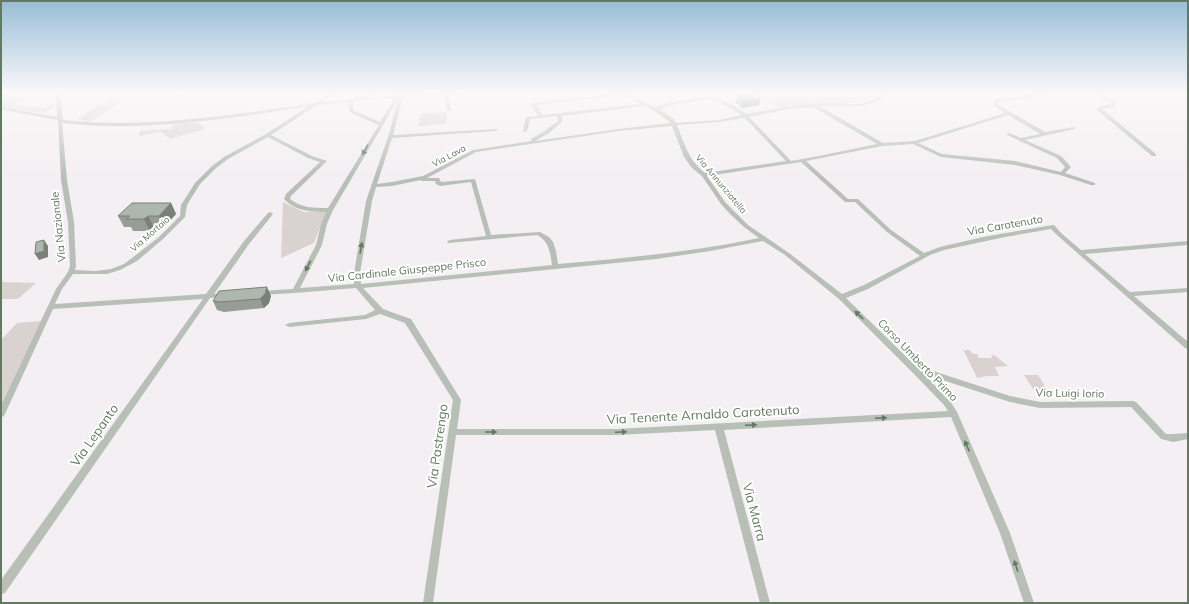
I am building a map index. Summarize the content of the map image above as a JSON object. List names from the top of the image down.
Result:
{
  "streets": {
    "street": [
      "Via Lava",
      "Via Annunziatella",
      "Via Carotenuto",
      "Via Nazionale",
      "Via Mortaio",
      "Via Cardinale Giuspeppe Prisco",
      "Corso Umberto Primo",
      "Via Luigi Iorio",
      "Via Tenente Arnaldo Carotenuto",
      "Via Lepanto",
      "Via Pastrengo",
      "Via Marra"
    ]
  },
  "crossings": [
    ["Via Lava", "Via Annunziatella"],
    ["Via Annunziatella", "Via Cardinale Giuspeppe Prisco"],
    ["Via Annunziatella", "Corso Umberto Primo"],
    ["Via Carotenuto", "Corso Umberto Primo"],
    ["Via Nazionale", "Via Mortaio"],
    ["Via Cardinale Giuspeppe Prisco", "Corso Umberto Primo"],
    ["Via Cardinale Giuspeppe Prisco", "Via Pastrengo"],
    ["Corso Umberto Primo", "Via Luigi Iorio"],
    ["Corso Umberto Primo", "Via Tenente Arnaldo Carotenuto"],
    ["Via Tenente Arnaldo Carotenuto", "Via Pastrengo"],
    ["Via Tenente Arnaldo Carotenuto", "Via Marra"]
  ],
  "one_way": ["Corso Umberto Primo", "Via Tenente Arnaldo Carotenuto"]
}
